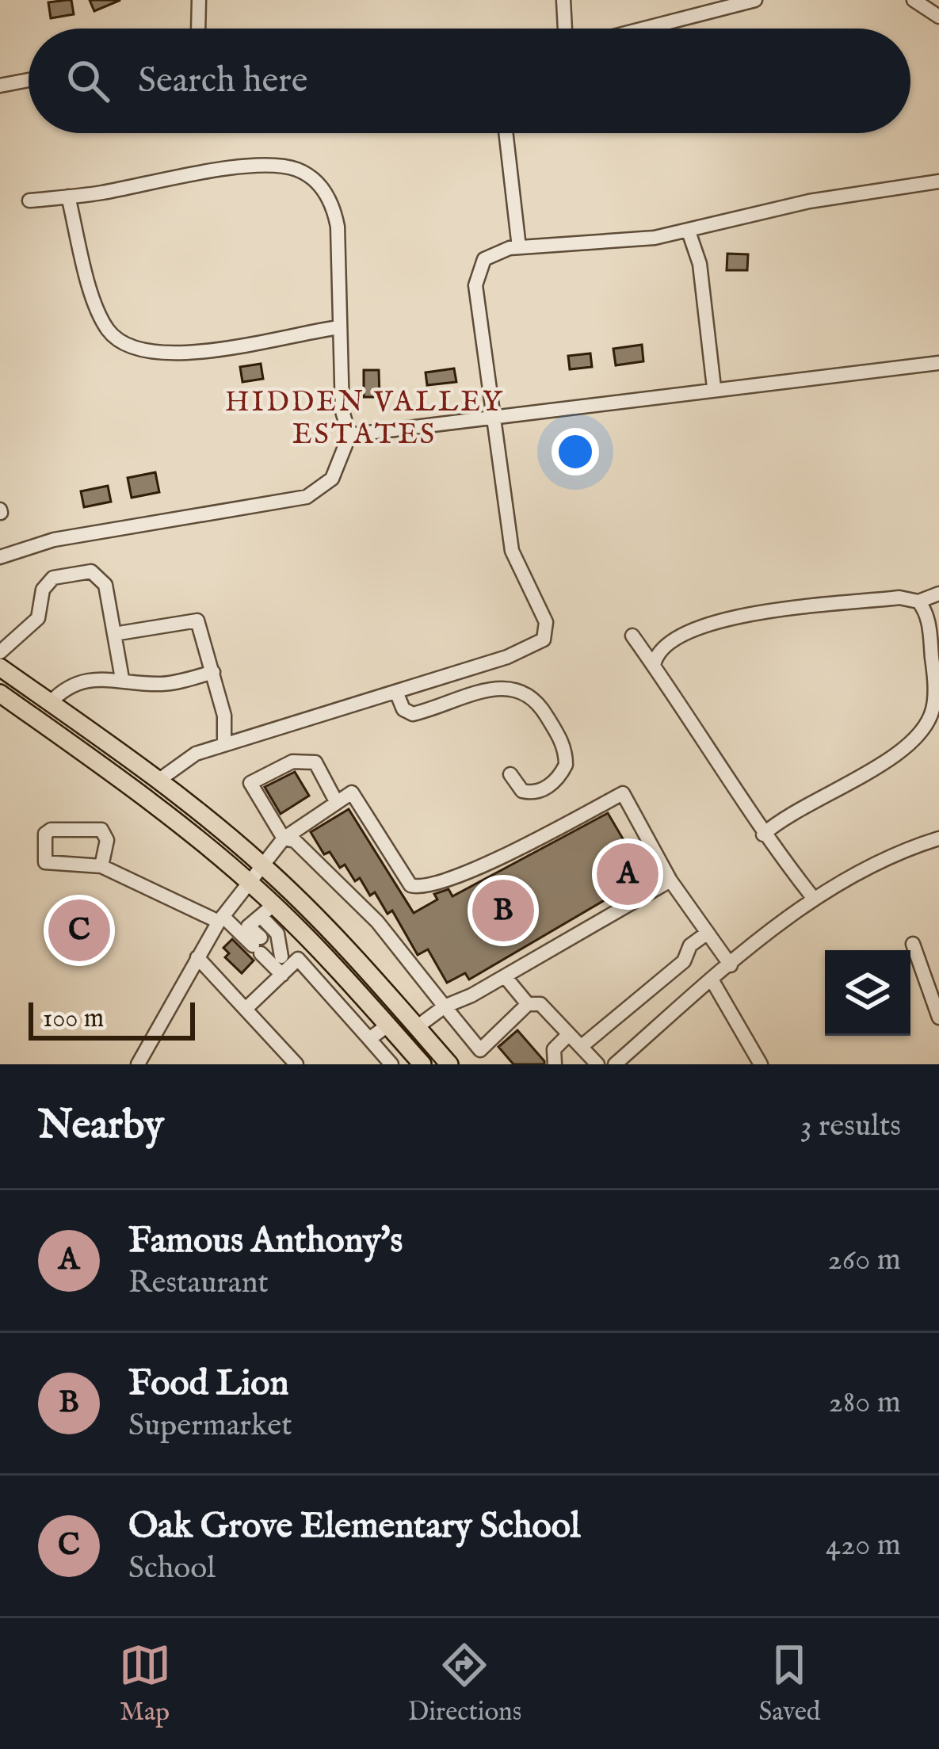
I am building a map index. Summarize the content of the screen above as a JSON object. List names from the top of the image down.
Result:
{
  "districts": ["HIDDEN VALLEY ESTATES"],
  "scale_bar": "100 m",
  "page": {
    "search": "Search here",
    "pins": ["A", "B", "C"],
    "scale": "100 m",
    "heading": ["Nearby", "3 results"],
    "list": [
      {
        "mark": "A",
        "name": "Famous Anthony's",
        "note": "Restaurant",
        "value": "260 m"
      },
      {
        "mark": "B",
        "name": "Food Lion",
        "note": "Supermarket",
        "value": "280 m"
      },
      {
        "mark": "C",
        "name": "Oak Grove Elementary School",
        "note": "School",
        "value": "420 m"
      }
    ],
    "nav": ["Map", "Directions", "Saved"]
  }
}
